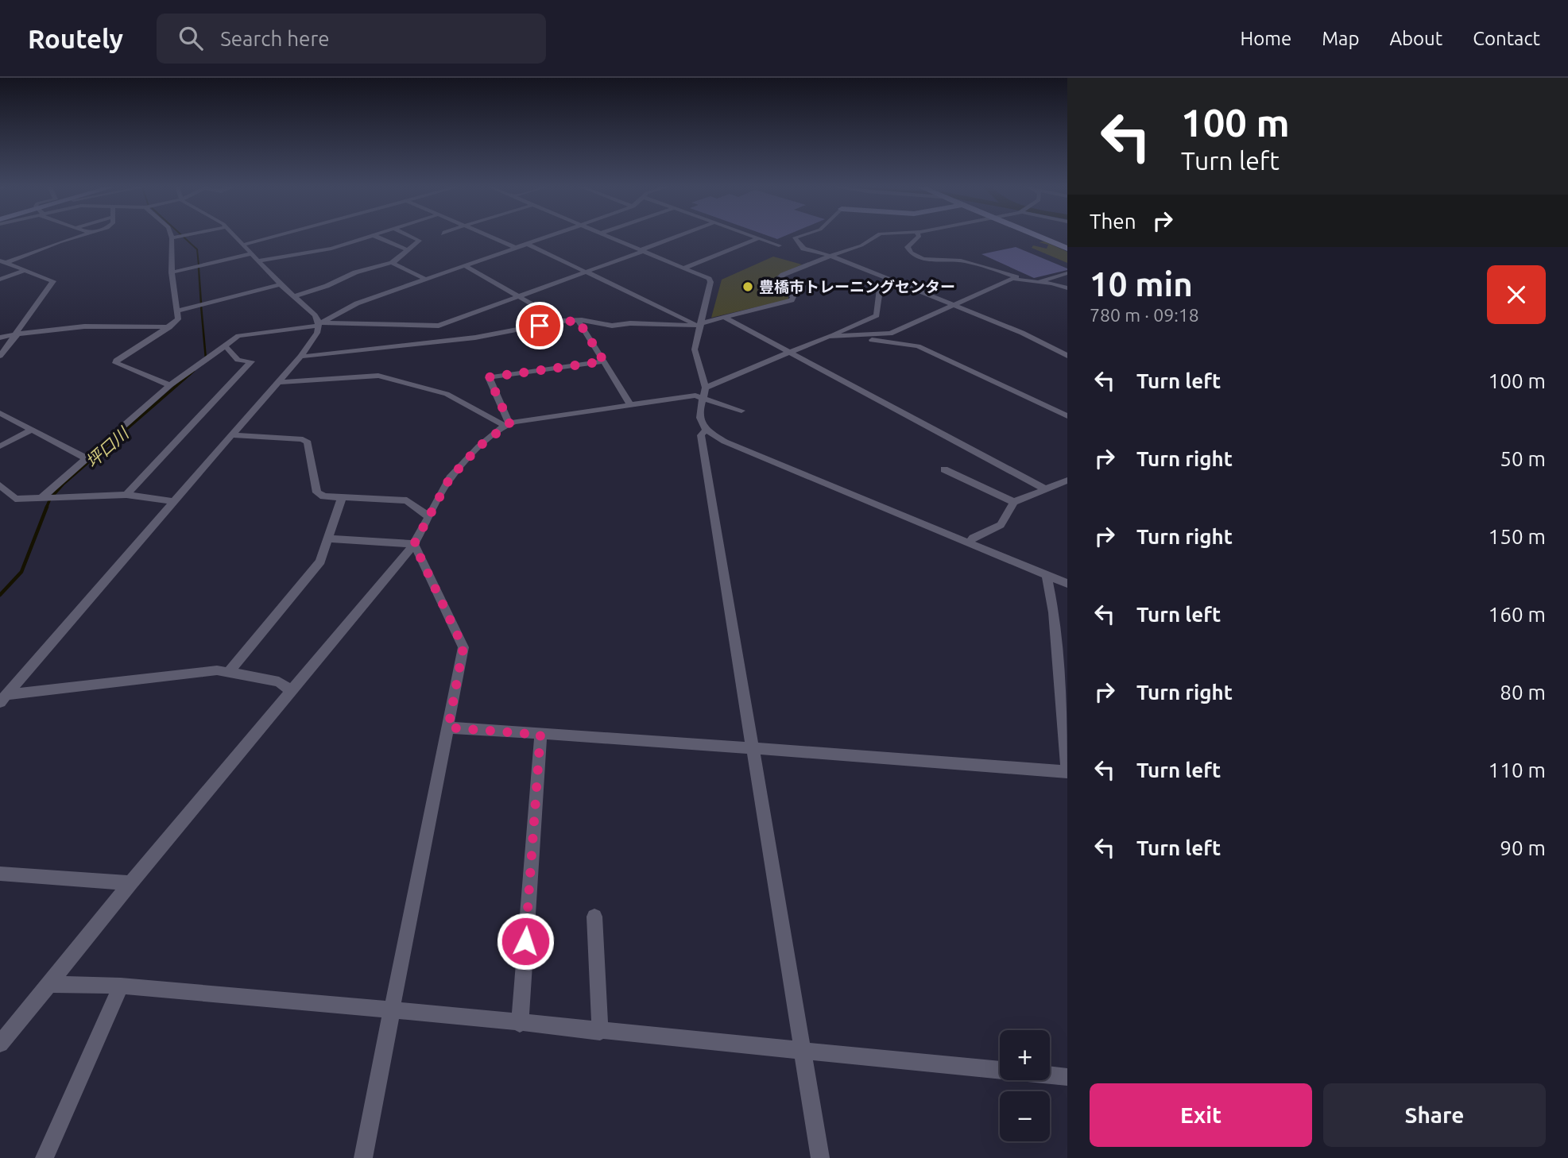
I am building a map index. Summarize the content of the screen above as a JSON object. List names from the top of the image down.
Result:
{
  "water": ["坪口川"],
  "places": ["豊橋市トレーニングセンター"],
  "page": {
    "header": "Routely",
    "search": "Search here",
    "nav": [
      "Home",
      "Map",
      "About",
      "Contact"
    ],
    "turn": ["100 m", "Turn left"],
    "then": "Then",
    "heading": ["10 min", "780 m · 09:18"],
    "list": [
      {
        "name": "Turn left",
        "value": "100 m"
      },
      {
        "name": "Turn right",
        "value": "50 m"
      },
      {
        "name": "Turn right",
        "value": "150 m"
      },
      {
        "name": "Turn left",
        "value": "160 m"
      },
      {
        "name": "Turn right",
        "value": "80 m"
      },
      {
        "name": "Turn left",
        "value": "110 m"
      },
      {
        "name": "Turn left",
        "value": "90 m"
      }
    ],
    "map_buttons": ["+", "−"],
    "buttons": ["Exit", "Share"]
  }
}
